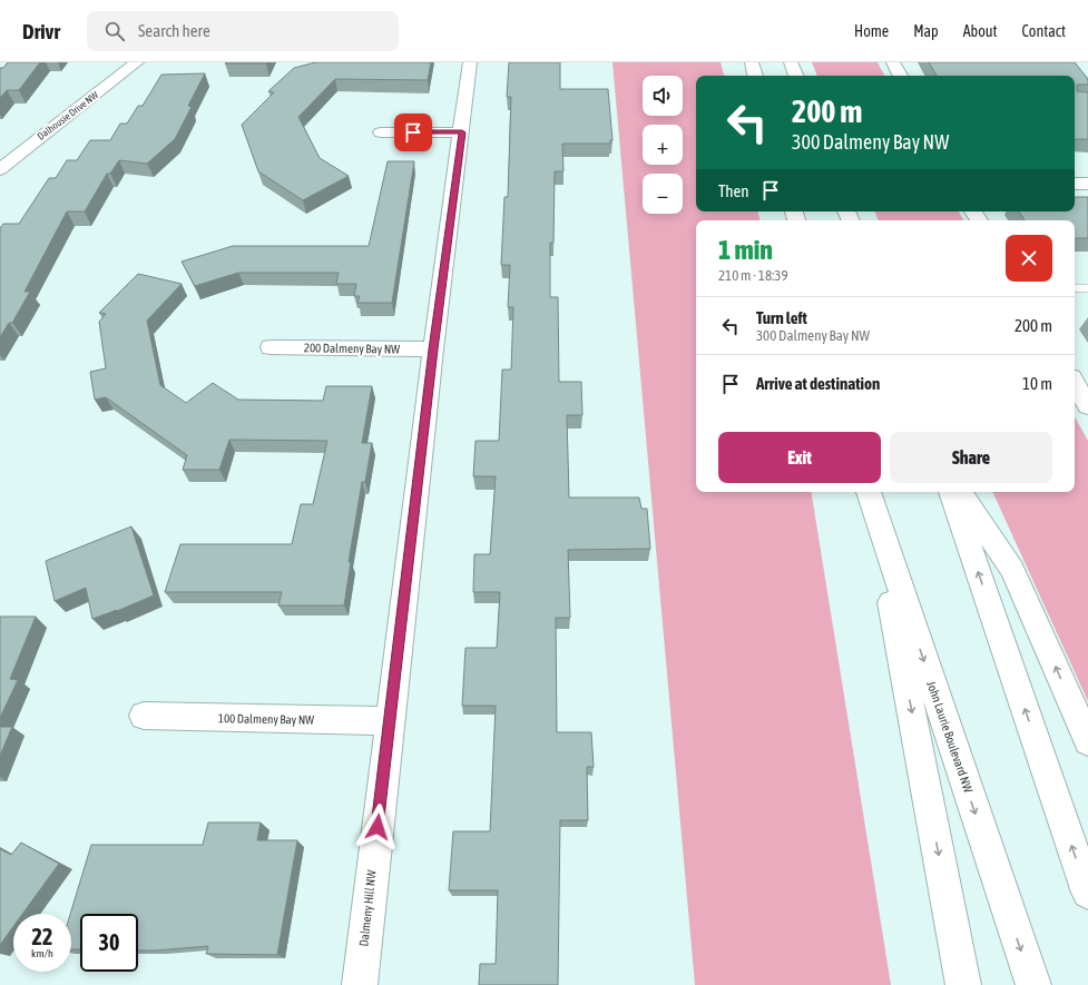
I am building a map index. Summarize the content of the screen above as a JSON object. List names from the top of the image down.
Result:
{
  "streets": {
    "street": [
      "Dalhousie Drive NW",
      "200 Dalmeny Bay NW",
      "100 Dalmeny Bay NW",
      "John Laurie Boulevard NW",
      "Dalmeny Hill NW"
    ]
  },
  "crossings": [
    ["200 Dalmeny Bay NW", "Dalmeny Hill NW"],
    ["100 Dalmeny Bay NW", "Dalmeny Hill NW"]
  ],
  "page": {
    "header": "Drivr",
    "search": "Search here",
    "nav": [
      "Home",
      "Map",
      "About",
      "Contact"
    ],
    "map_buttons": ["+", "−"],
    "turn": ["200 m", "300 Dalmeny Bay NW"],
    "then": "Then",
    "heading": ["1 min", "210 m · 18:39"],
    "list": [
      {
        "name": "Turn left",
        "note": "300 Dalmeny Bay NW",
        "value": "200 m"
      },
      {
        "name": "Arrive at destination",
        "value": "10 m"
      }
    ],
    "buttons": ["Exit", "Share"],
    "speed": "22 km/h",
    "limit": "30"
  }
}
